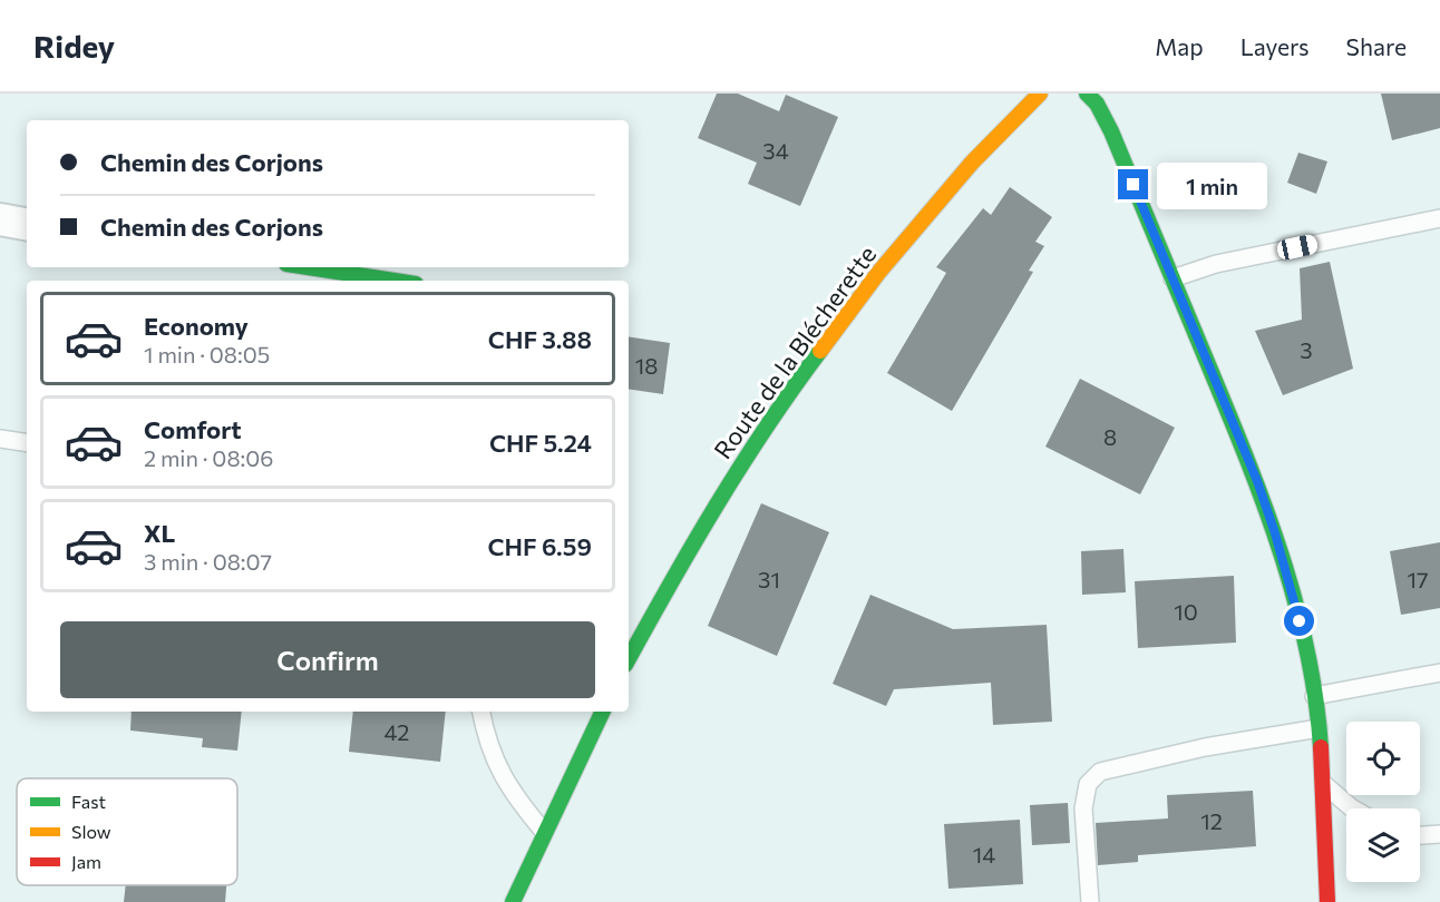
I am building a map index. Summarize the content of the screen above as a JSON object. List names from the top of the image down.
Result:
{
  "streets": {
    "street": ["Route de la Blécherette"]
  },
  "house_numbers": [
    "34",
    "3",
    "18",
    "8",
    "31",
    "17",
    "10",
    "42",
    "12",
    "14"
  ],
  "legend": ["Fast", "Slow", "Jam"],
  "page": {
    "header": "Ridey",
    "nav": ["Map", "Layers", "Share"],
    "banner": ["Chemin des Corjons", "Chemin des Corjons"],
    "bubble": "1 min",
    "list": [
      {
        "name": "Economy",
        "note": "1 min · 08:05",
        "value": "CHF 3.88"
      },
      {
        "name": "Comfort",
        "note": "2 min · 08:06",
        "value": "CHF 5.24"
      },
      {
        "name": "XL",
        "note": "3 min · 08:07",
        "value": "CHF 6.59"
      }
    ],
    "buttons": "Confirm"
  }
}
